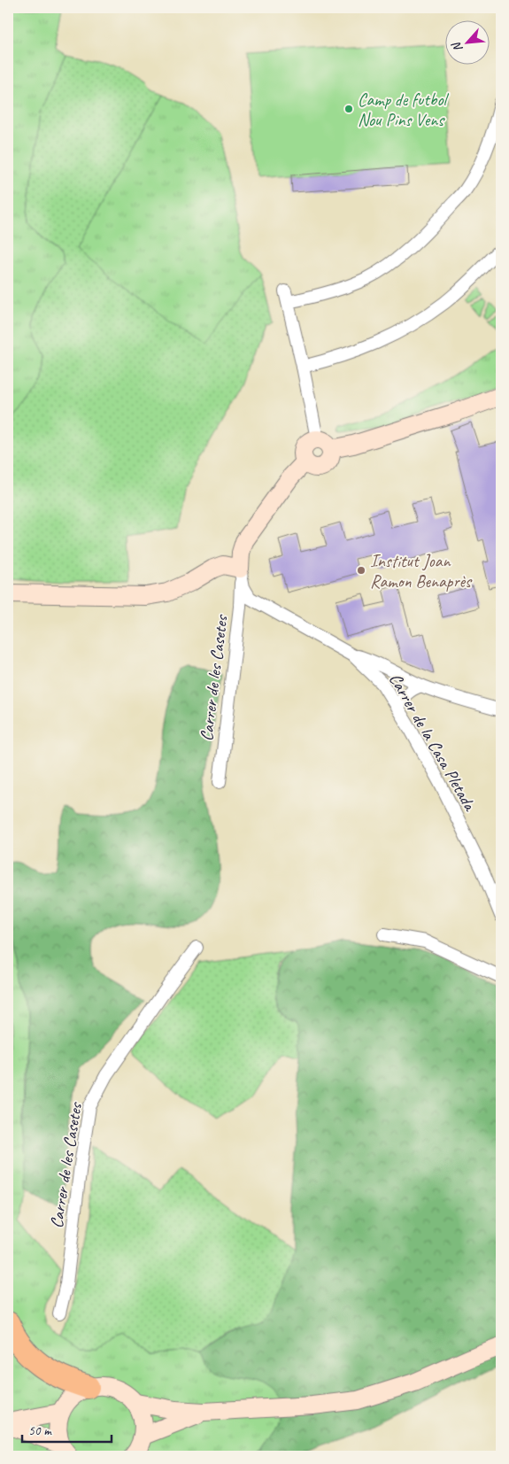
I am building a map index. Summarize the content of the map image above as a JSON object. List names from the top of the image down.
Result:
{
  "streets": {
    "street": ["Carrer de les Casetes", "Carrer de la Casa Pletada"]
  },
  "crossings": [
    ["Carrer de les Casetes", "Carrer de la Casa Pletada"]
  ],
  "places": ["Camp de futbol Nou Pins Vens", "Institut Joan Ramon Benaprès"],
  "scale_bar": "50 m",
  "north": "bottom left"
}
